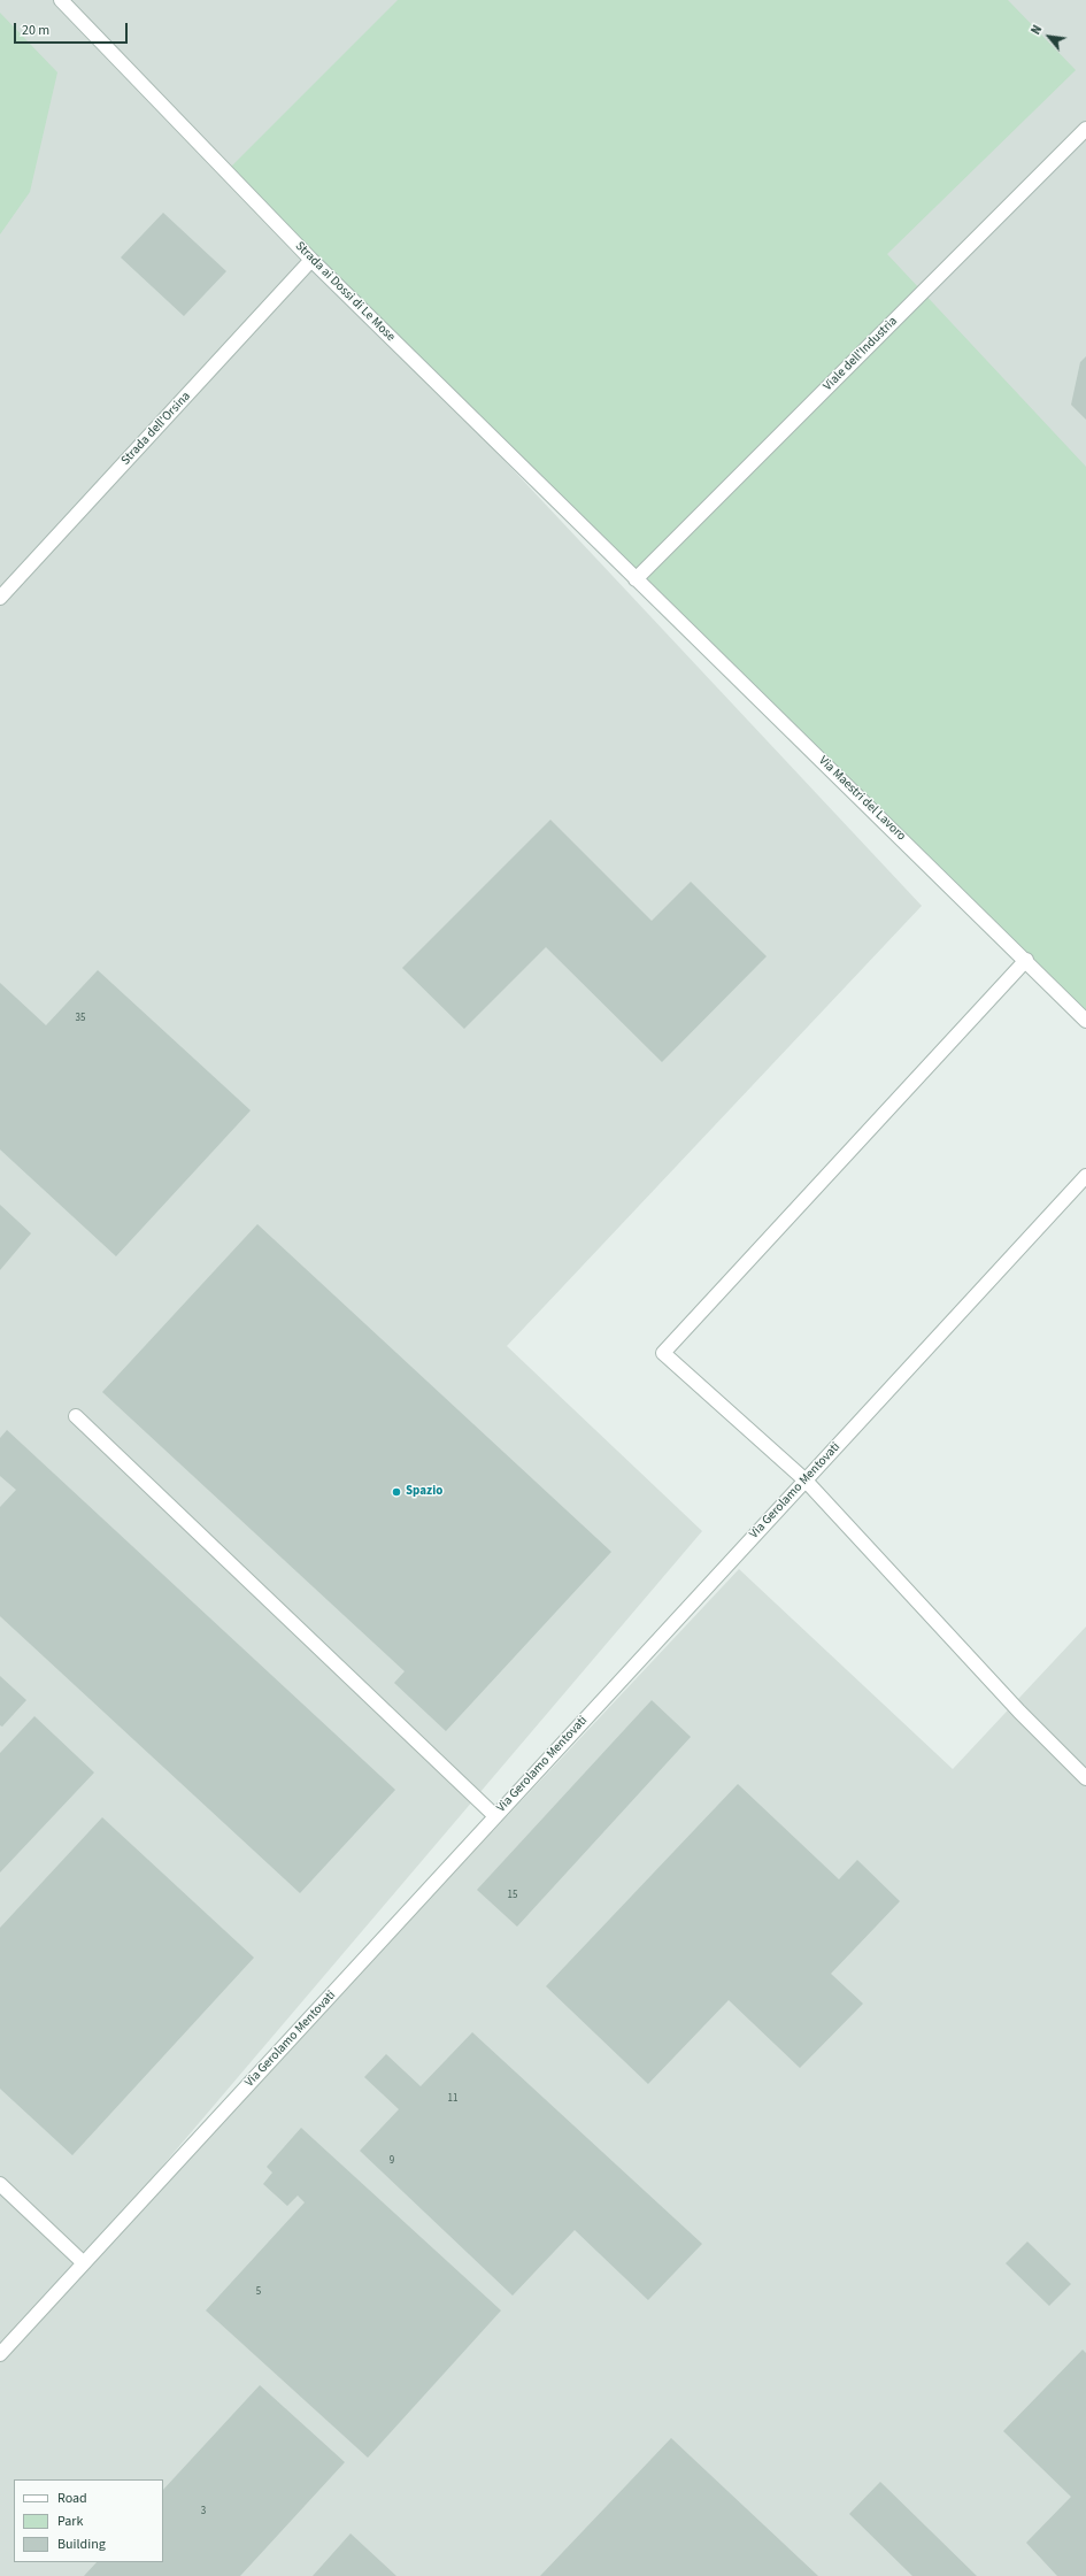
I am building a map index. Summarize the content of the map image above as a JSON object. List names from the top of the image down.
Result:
{
  "streets": {
    "street": [
      "Strada ai Dossi di Le Mose",
      "Viale dell'Industria",
      "Strada dell'Orsina",
      "Via Maestri del Lavoro",
      "Via Gerolamo Mentovati"
    ]
  },
  "crossings": [
    ["Strada ai Dossi di Le Mose", "Viale dell'Industria"],
    ["Strada ai Dossi di Le Mose", "Strada dell'Orsina"],
    ["Strada ai Dossi di Le Mose", "Via Maestri del Lavoro"],
    ["Viale dell'Industria", "Via Maestri del Lavoro"]
  ],
  "places": ["Spazio"],
  "house_numbers": [
    "35",
    "15",
    "11",
    "9",
    "5",
    "3"
  ],
  "legend": ["Road", "Park", "Building"],
  "scale_bar": "20 m",
  "north": "top left"
}
